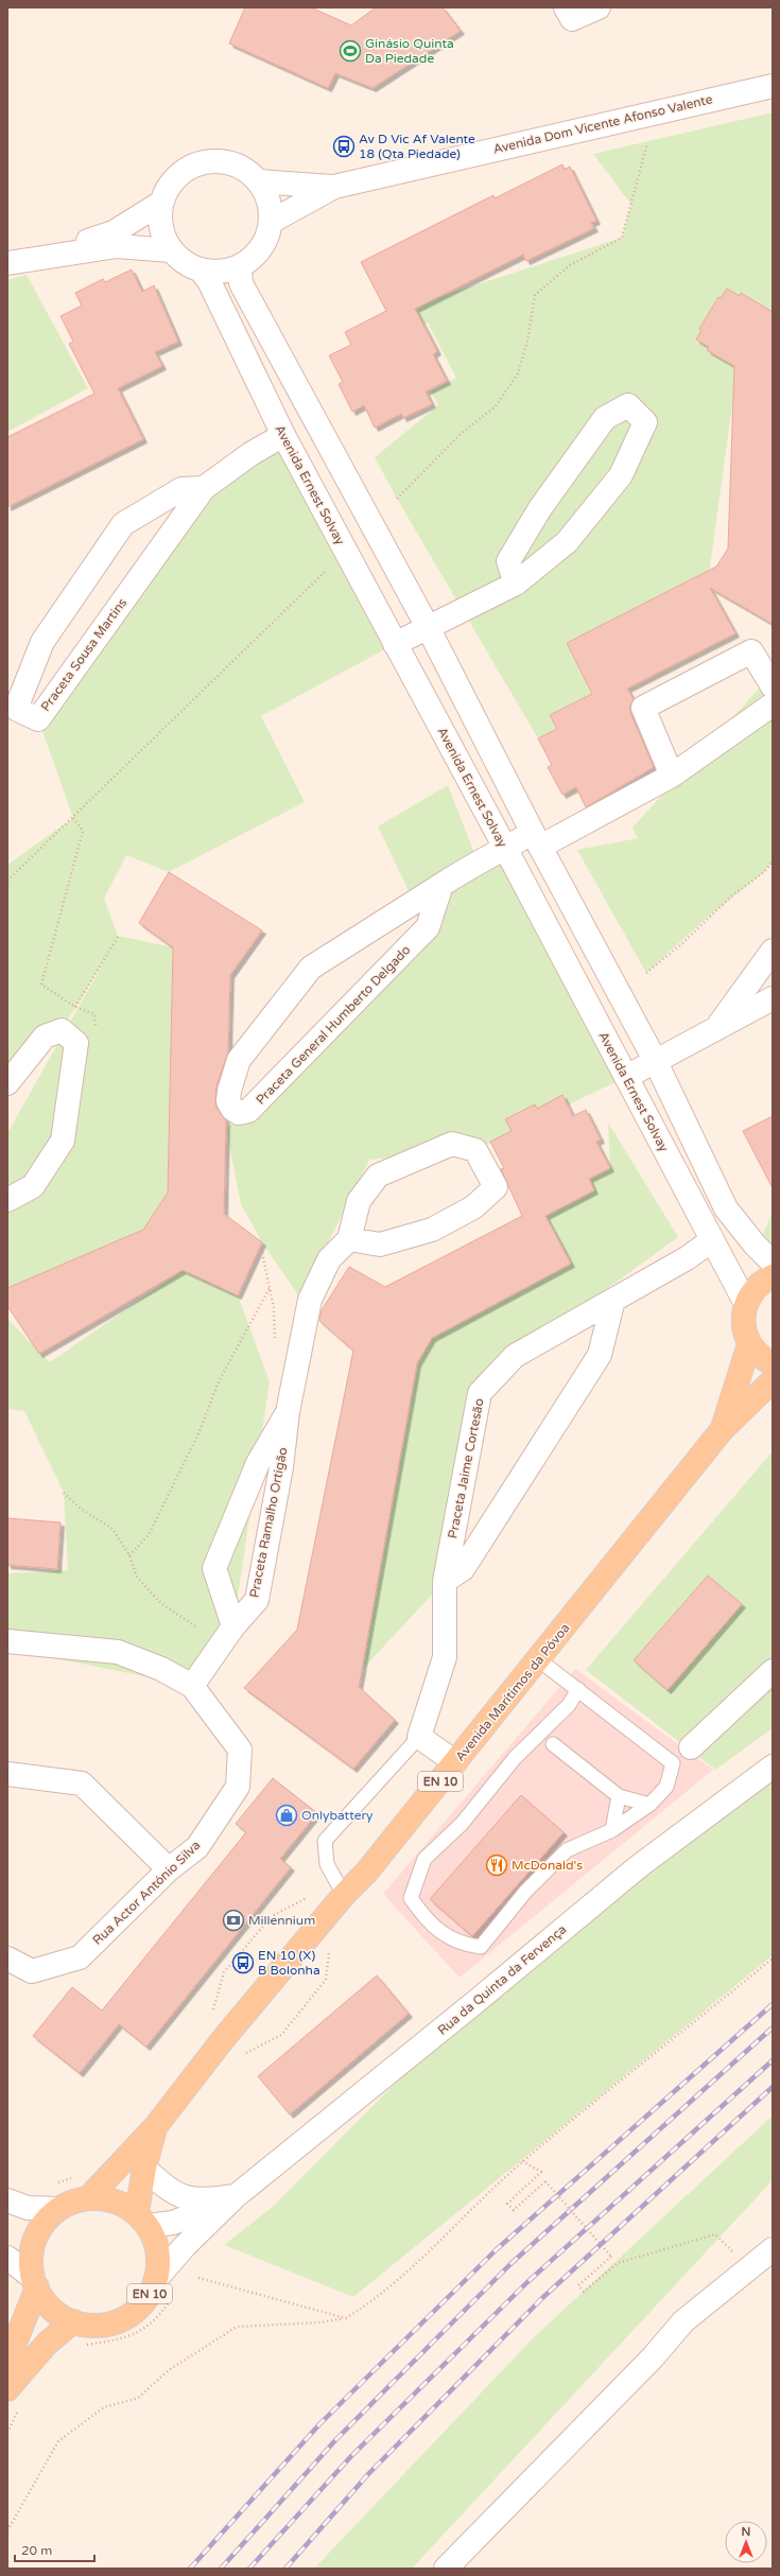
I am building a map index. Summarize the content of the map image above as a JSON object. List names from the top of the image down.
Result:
{
  "streets": {
    "main road": ["Avenida Marítimos da Póvoa", "EN 10"],
    "street": [
      "Avenida Dom Vicente Afonso Valente",
      "Avenida Ernest Solvay",
      "Praceta Sousa Martins",
      "Praceta General Humberto Delgado",
      "Praceta Jaime Cortesão",
      "Praceta Ramalho Ortigão",
      "Rua Actor António Silva",
      "Rua da Quinta da Fervença"
    ]
  },
  "crossings": [
    ["Avenida Dom Vicente Afonso Valente", "Avenida Ernest Solvay"],
    ["Avenida Ernest Solvay", "Praceta Sousa Martins"],
    ["Avenida Ernest Solvay", "Praceta General Humberto Delgado"],
    ["Avenida Ernest Solvay", "Praceta Jaime Cortesão"],
    ["Praceta Ramalho Ortigão", "Rua Actor António Silva"],
    ["Avenida Marítimos da Póvoa", "EN 10"],
    ["Avenida Marítimos da Póvoa", "Rua da Quinta da Fervença"],
    ["EN 10", "Rua da Quinta da Fervença"]
  ],
  "places": {
    "sports": ["Ginásio Quinta Da Piedade"],
    "bus stop": ["Av D Vic Af Valente 18 (Qta Piedade)", "EN 10 (X) B Bolonha"],
    "shop": ["Onlybattery"],
    "restaurant": ["McDonald's"],
    "bank": ["Millennium"]
  },
  "scale_bar": "20 m",
  "north": "top"
}
